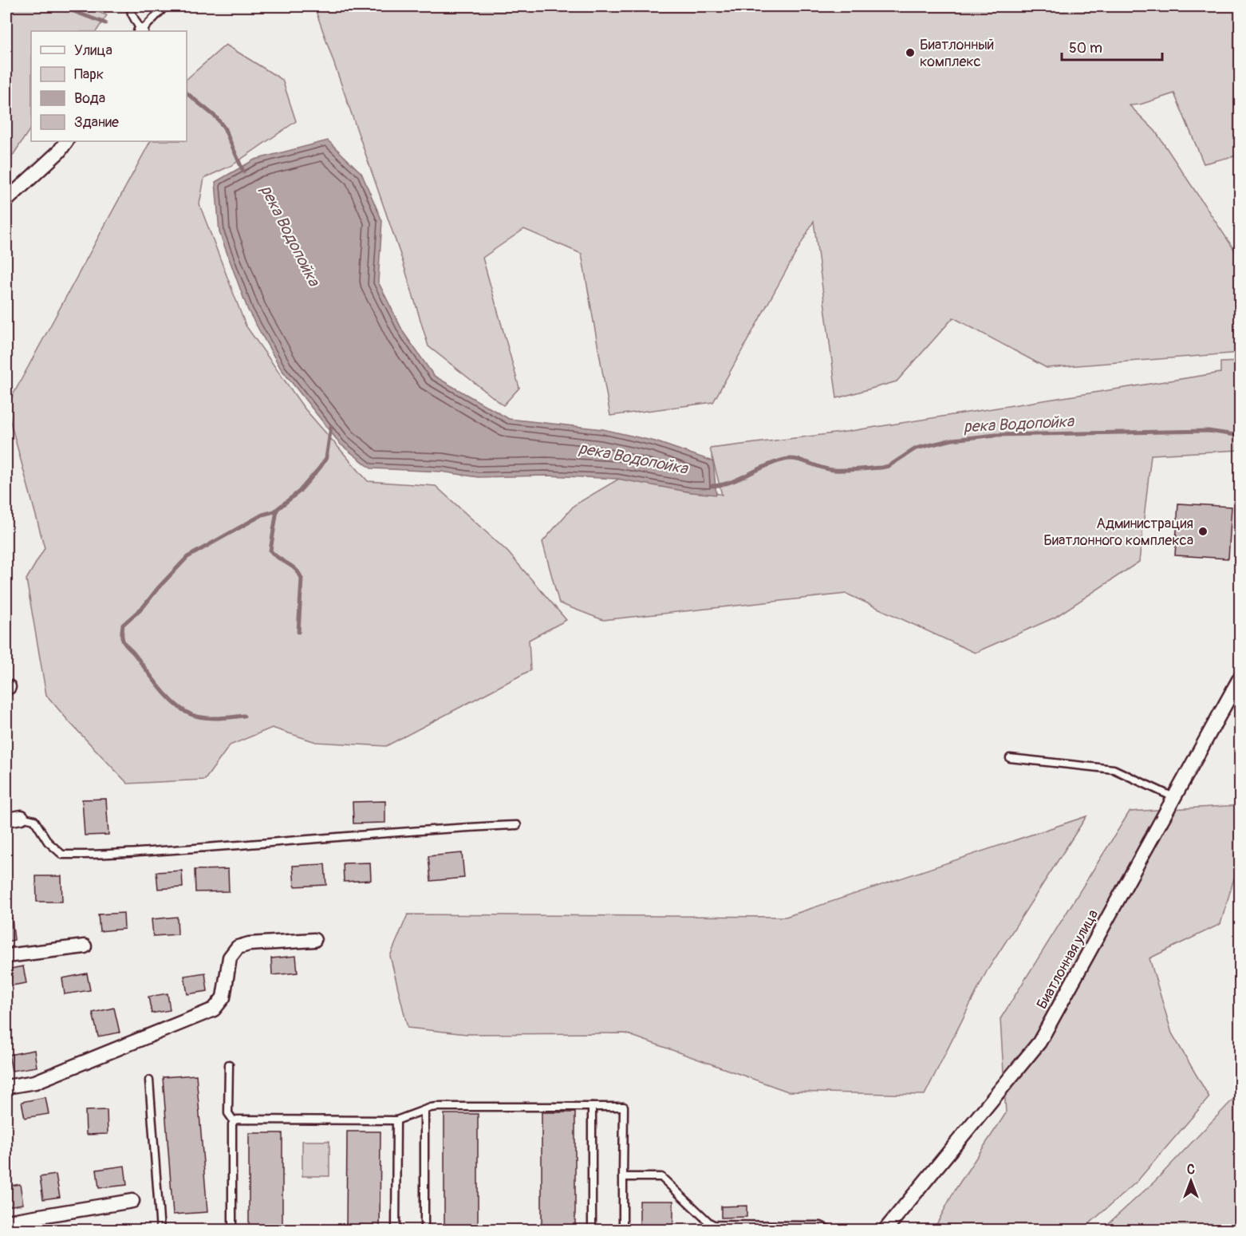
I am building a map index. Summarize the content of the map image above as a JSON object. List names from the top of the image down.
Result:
{
  "streets": {
    "street": ["Биатлонная улица"]
  },
  "water": ["река Водопойка"],
  "places": ["Биатлонный комплекс", "Администрация Биатлонного комплекса"],
  "legend": [
    "Улица",
    "Парк",
    "Вода",
    "Здание"
  ],
  "scale_bar": "50 m",
  "north": "top"
}
